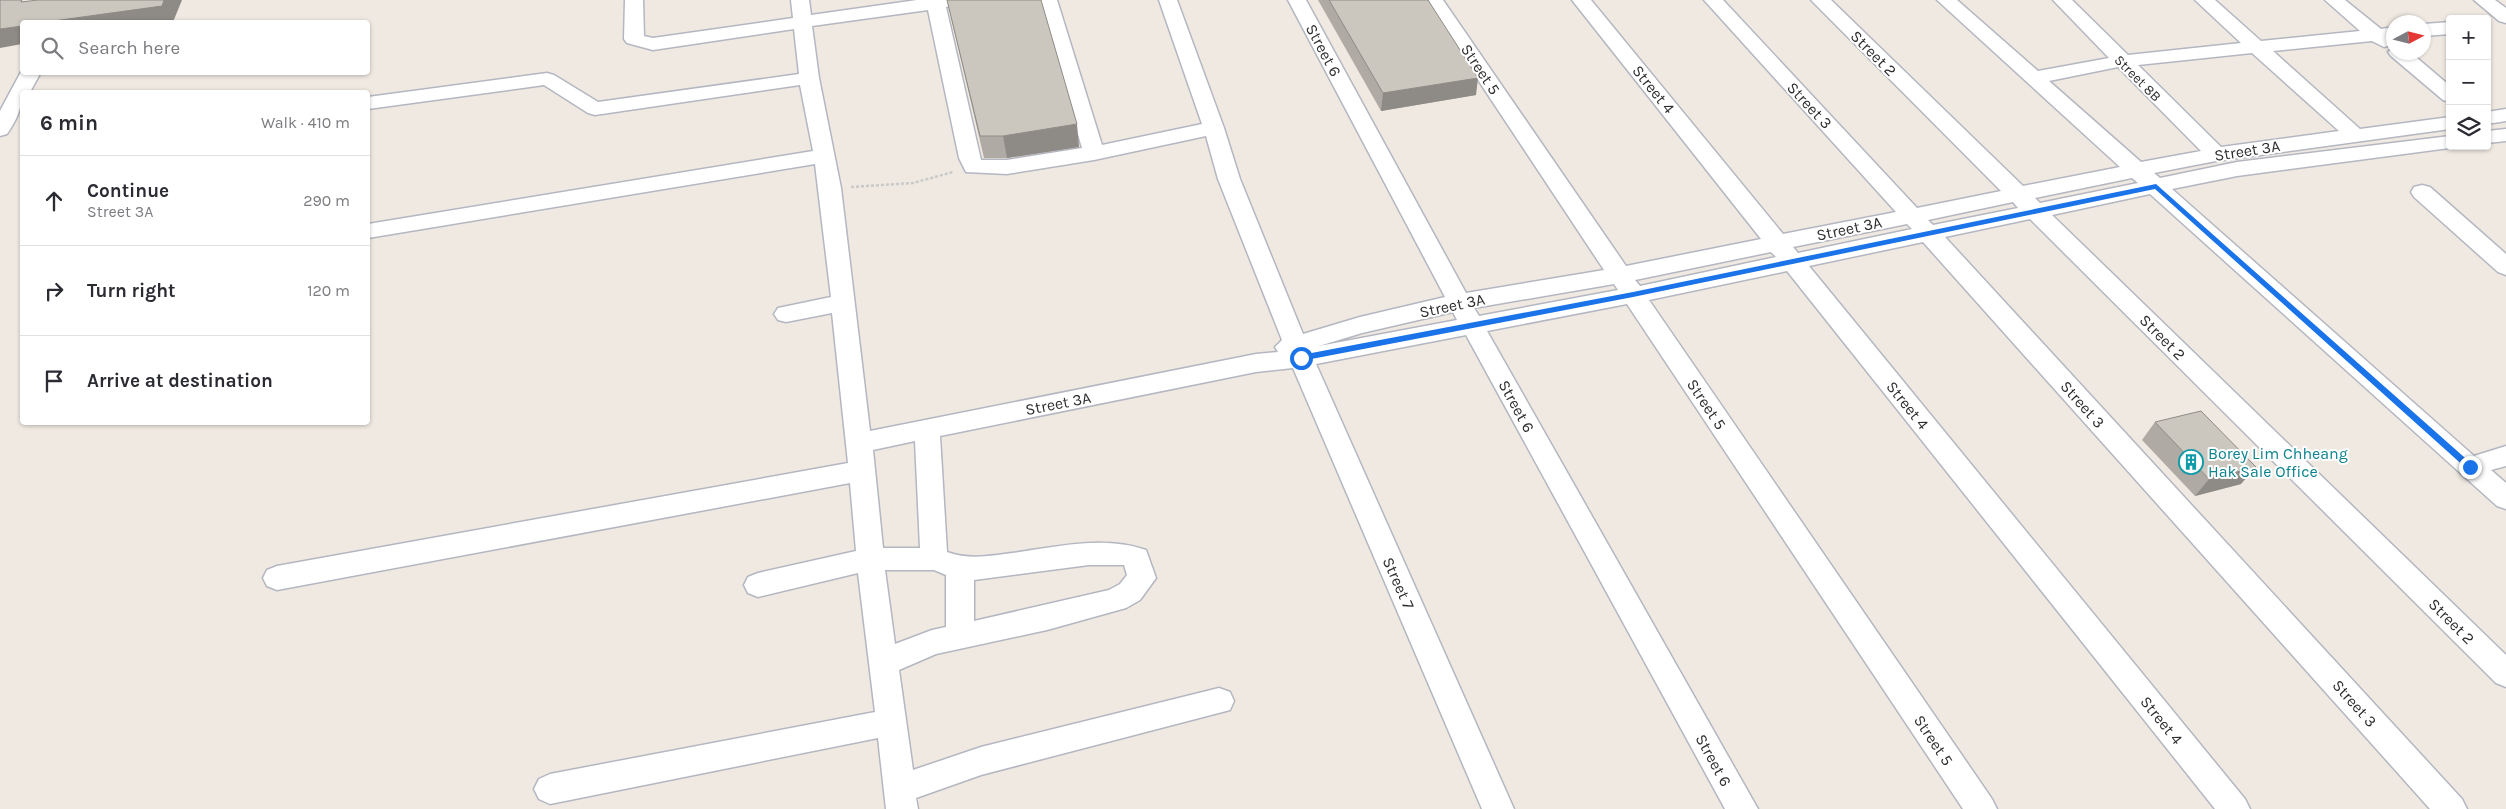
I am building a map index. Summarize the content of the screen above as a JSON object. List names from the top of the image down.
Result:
{
  "streets": {
    "street": [
      "Street 6",
      "Street 2",
      "Street 5",
      "Street 8B",
      "Street 4",
      "Street 3",
      "Street 3A",
      "Street 7"
    ]
  },
  "crossings": [
    ["Street 6", "Street 3A"],
    ["Street 2", "Street 3A"],
    ["Street 5", "Street 3A"],
    ["Street 8B", "Street 3A"],
    ["Street 4", "Street 3A"],
    ["Street 3", "Street 3A"],
    ["Street 3A", "Street 7"]
  ],
  "places": {
    "building": ["Borey Lim Chheang Hak Sale Office"]
  },
  "north": "right",
  "page": {
    "map_buttons": ["+", "−"],
    "search": "Search here",
    "heading": ["6 min", "Walk · 410 m"],
    "list": [
      ["Continue", "Street 3A", "290 m"],
      ["Turn right", "120 m"],
      "Arrive at destination"
    ]
  }
}
